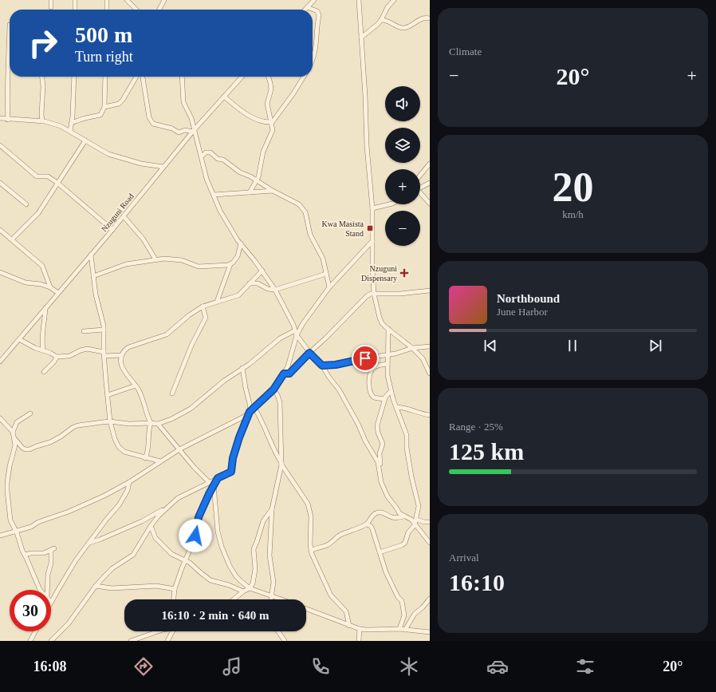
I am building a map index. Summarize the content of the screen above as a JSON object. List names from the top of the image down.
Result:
{
  "streets": {
    "street": ["Nzuguni Road"]
  },
  "places": {
    "transit": ["Kwa Masista Stand"],
    "health": ["Nzuguni Dispensary"]
  },
  "page": {
    "tile": [
      "Climate",
      ["20", "km/h"],
      ["Range · 25%", "125 km"],
      ["Arrival", "16:10"]
    ],
    "turn": ["500 m", "Turn right"],
    "heat": ["−", "20°", "+"],
    "map_buttons": ["+", "−"],
    "song": ["Northbound", "June Harbor"],
    "limit": "30",
    "trip": "16:10 · 2 min · 640 m",
    "tabs": ["16:08", "20°"]
  }
}
